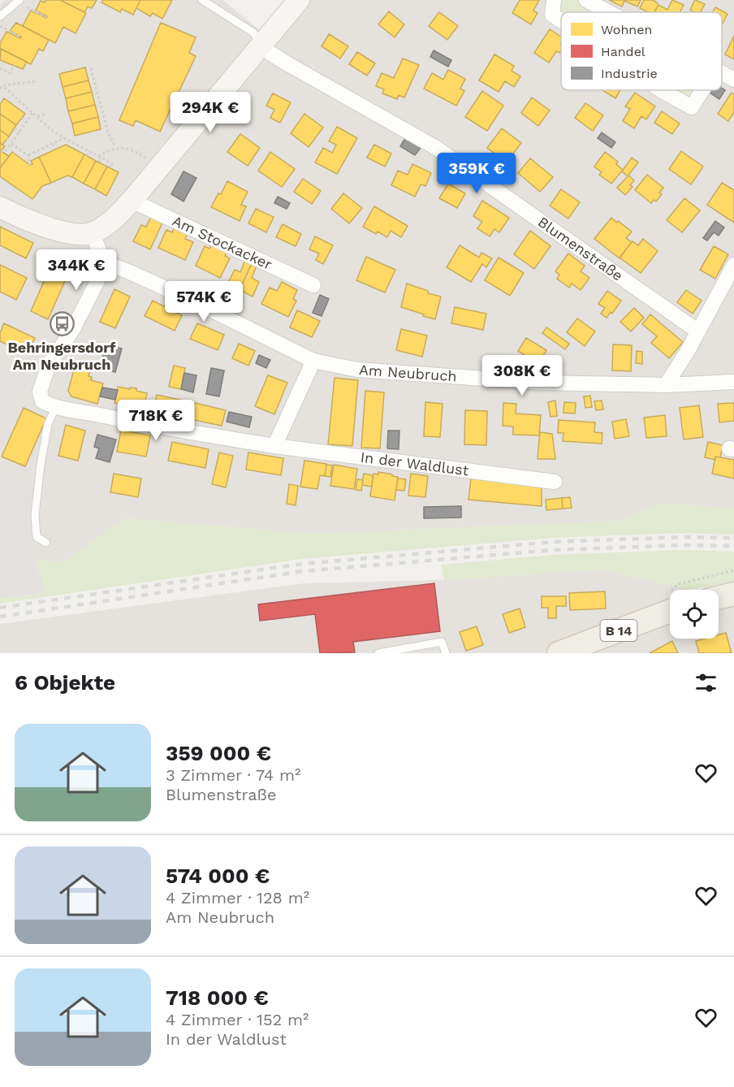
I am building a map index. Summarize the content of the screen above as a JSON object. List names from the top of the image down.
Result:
{
  "streets": {
    "main road": ["B 14"],
    "street": [
      "Am Stockacker",
      "Blumenstraße",
      "Am Neubruch",
      "In der Waldlust"
    ]
  },
  "places": {
    "bus stop": ["Behringersdorf Am Neubruch"]
  },
  "legend": ["Wohnen", "Handel", "Industrie"],
  "page": {
    "price": [
      "294K €",
      "359K €",
      "344K €",
      "574K €",
      "308K €",
      "718K €"
    ],
    "heading": "6 Objekte",
    "list": [
      {
        "name": "359 000 €",
        "note": "3 Zimmer · 74 m² · Blumenstraße"
      },
      {
        "name": "574 000 €",
        "note": "4 Zimmer · 128 m² · Am Neubruch"
      },
      {
        "name": "718 000 €",
        "note": "4 Zimmer · 152 m² · In der Waldlust"
      }
    ]
  }
}
